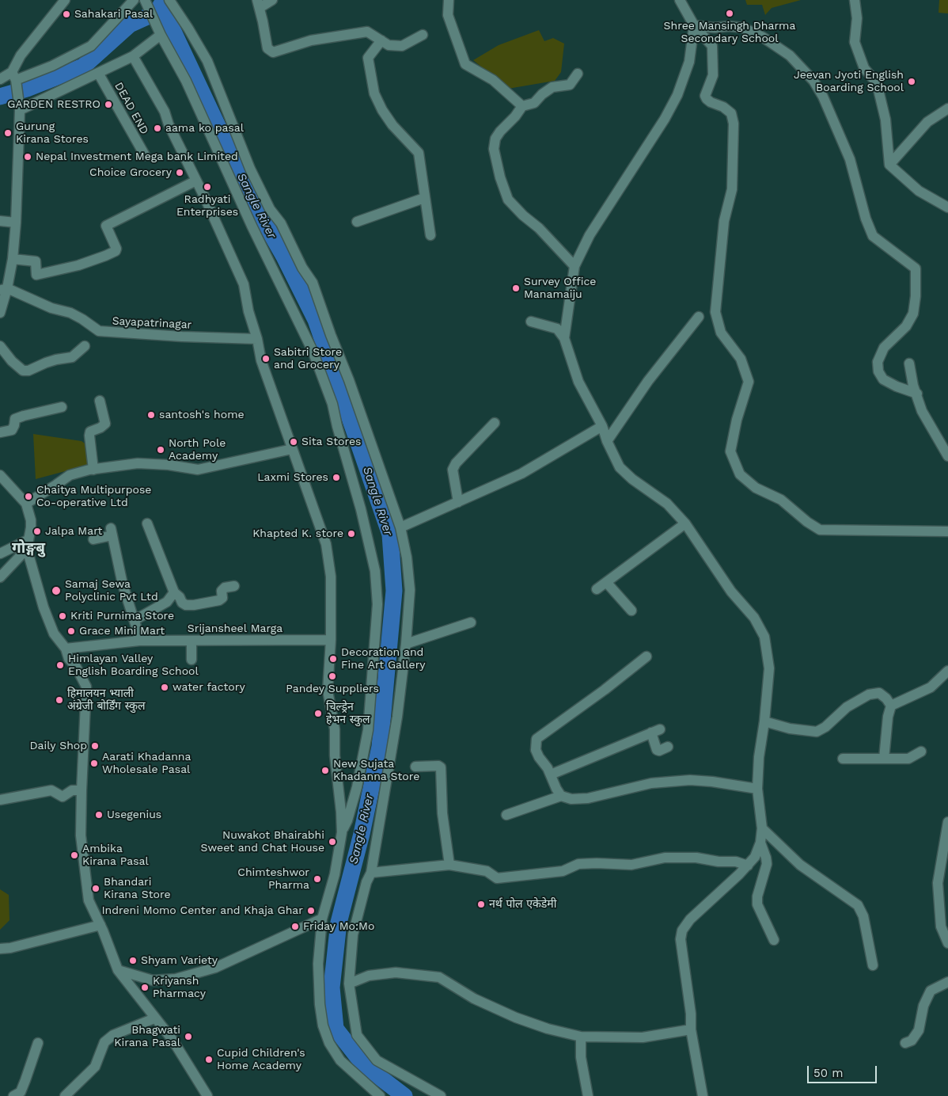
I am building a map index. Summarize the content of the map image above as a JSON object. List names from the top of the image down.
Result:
{
  "streets": {
    "street": ["DEAD END", "Sayapatrinagar", "Srijansheel Marga"]
  },
  "districts": ["गोङ्गबु"],
  "water": ["Sangle River"],
  "places": [
    "Shree Mansingh Dharma Secondary School",
    "Sahakari Pasal",
    "Jeevan Jyoti English Boarding School",
    "GARDEN RESTRO",
    "aama ko pasal",
    "Gurung Kirana Stores",
    "Nepal Investment Mega bank Limited",
    "Choice Grocery",
    "Radhyati Enterprises",
    "Survey Office Manamaiju",
    "Sabitri Store and Grocery",
    "santosh's home",
    "Sita Stores",
    "North Pole Academy",
    "Laxmi Stores",
    "Chaitya Multipurpose Co-operative Ltd",
    "Jalpa Mart",
    "Khapted K. store",
    "Samaj Sewa Polyclinic Pvt Ltd",
    "Kriti Purnima Store",
    "Grace Mini Mart",
    "Decoration and Fine Art Gallery",
    "Himlayan Valley English Boarding School",
    "Pandey Suppliers",
    "water factory",
    "हिमालयन भ्याली अंग्रेजी बोर्डिंग स्कुल",
    "चिल्ड्रेन हेभन स्कुल",
    "Daily Shop",
    "Aarati Khadanna Wholesale Pasal",
    "New Sujata Khadanna Store",
    "Usegenius",
    "Nuwakot Bhairabhi Sweet and Chat House",
    "Ambika Kirana Pasal",
    "Chimteshwor Pharma",
    "Bhandari Kirana Store",
    "नर्थ पोल एकेडेमी",
    "Indreni Momo Center and Khaja Ghar",
    "Friday Mo:Mo",
    "Shyam Variety",
    "Kriyansh Pharmacy",
    "Bhagwati Kirana Pasal",
    "Cupid Children's Home Academy"
  ],
  "scale_bar": "50 m"
}
